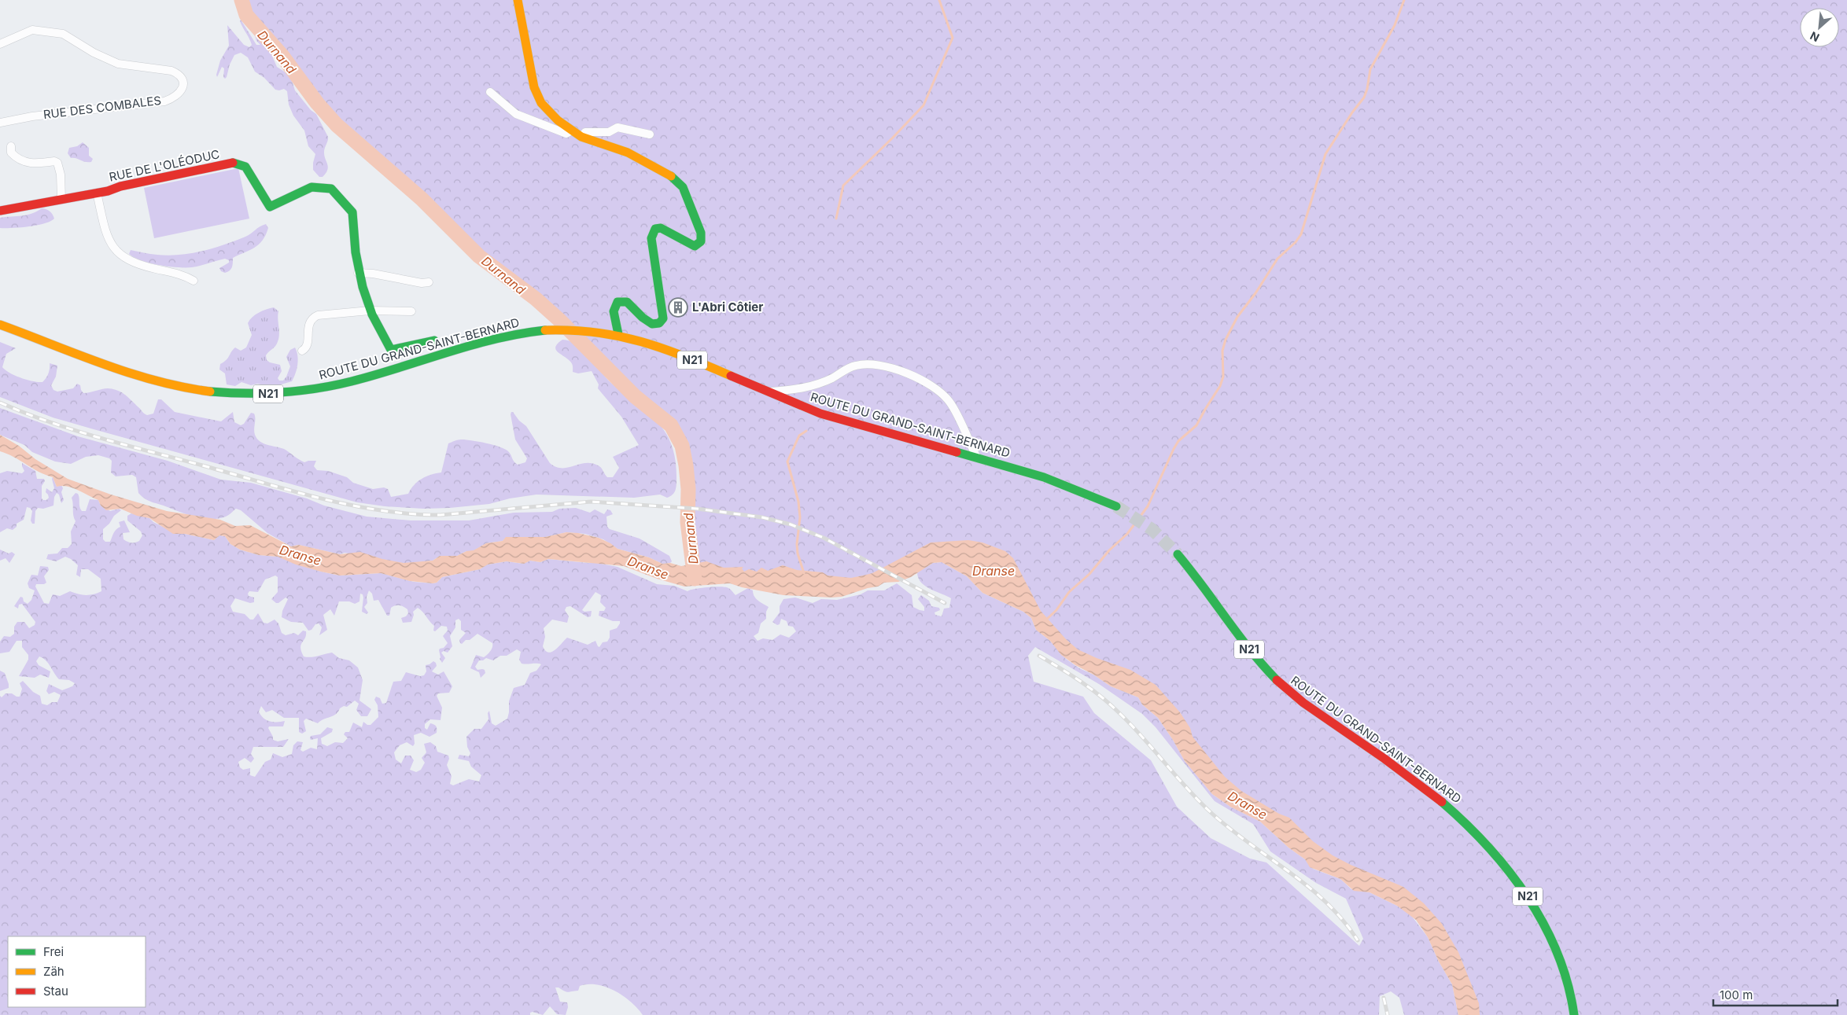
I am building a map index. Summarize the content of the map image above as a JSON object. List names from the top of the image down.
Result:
{
  "streets": {
    "main road": ["RUE DE L'OLÉODUC", "ROUTE DU GRAND-SAINT-BERNARD", "N21"],
    "street": ["RUE DES COMBALES"]
  },
  "water": ["Durnand", "Dranse"],
  "places": {
    "building": ["L'Abri Côtier"]
  },
  "legend": ["Frei", "Zäh", "Stau"],
  "scale_bar": "100 m",
  "north": "bottom left"
}
